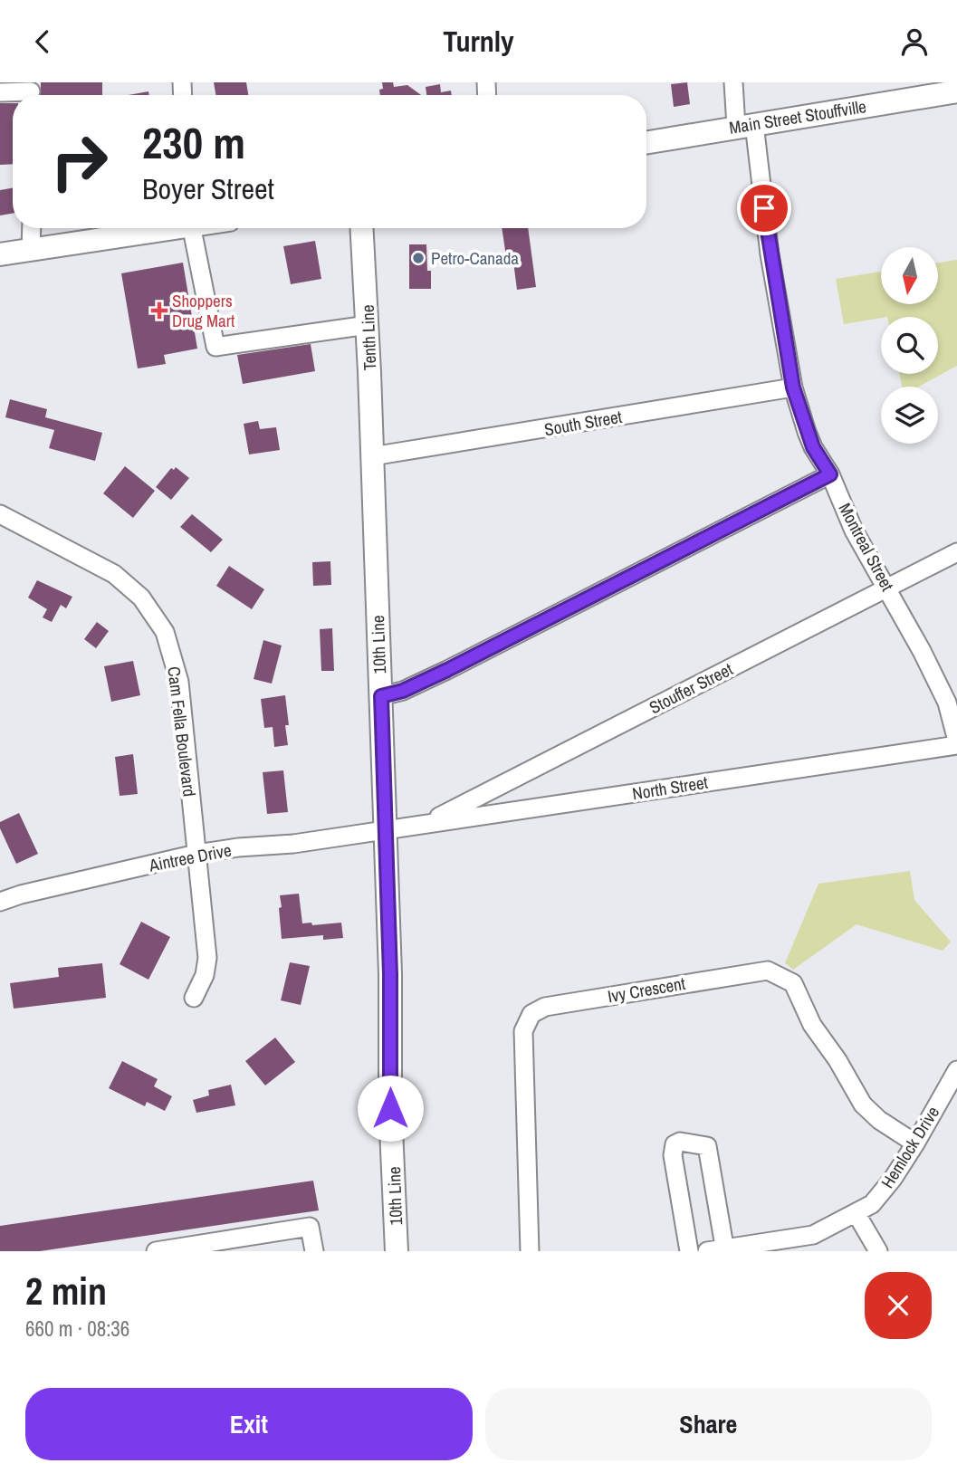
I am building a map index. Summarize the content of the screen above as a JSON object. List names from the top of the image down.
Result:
{
  "streets": {
    "main road": ["Main Street Stouffville", "Tenth Line", "10th Line"],
    "street": [
      "South Street",
      "Montreal Street",
      "Stouffer Street",
      "Cam Fella Boulevard",
      "North Street",
      "Aintree Drive",
      "Ivy Crescent",
      "Hemlock Drive"
    ]
  },
  "crossings": [
    ["Main Street Stouffville", "Montreal Street"],
    ["Tenth Line", "South Street"],
    ["Tenth Line", "10th Line"],
    ["South Street", "Montreal Street"],
    ["South Street", "10th Line"],
    ["Montreal Street", "Stouffer Street"],
    ["Montreal Street", "North Street"],
    ["10th Line", "North Street"],
    ["10th Line", "Aintree Drive"],
    ["Stouffer Street", "North Street"],
    ["Cam Fella Boulevard", "Aintree Drive"],
    ["North Street", "Aintree Drive"],
    ["Ivy Crescent", "Hemlock Drive"]
  ],
  "places": {
    "other": ["Petro-Canada"],
    "health": ["Shoppers Drug Mart"]
  },
  "north": "bottom",
  "page": {
    "header": "Turnly",
    "turn": ["230 m", "Boyer Street"],
    "heading": ["2 min", "660 m · 08:36"],
    "buttons": ["Exit", "Share"]
  }
}
